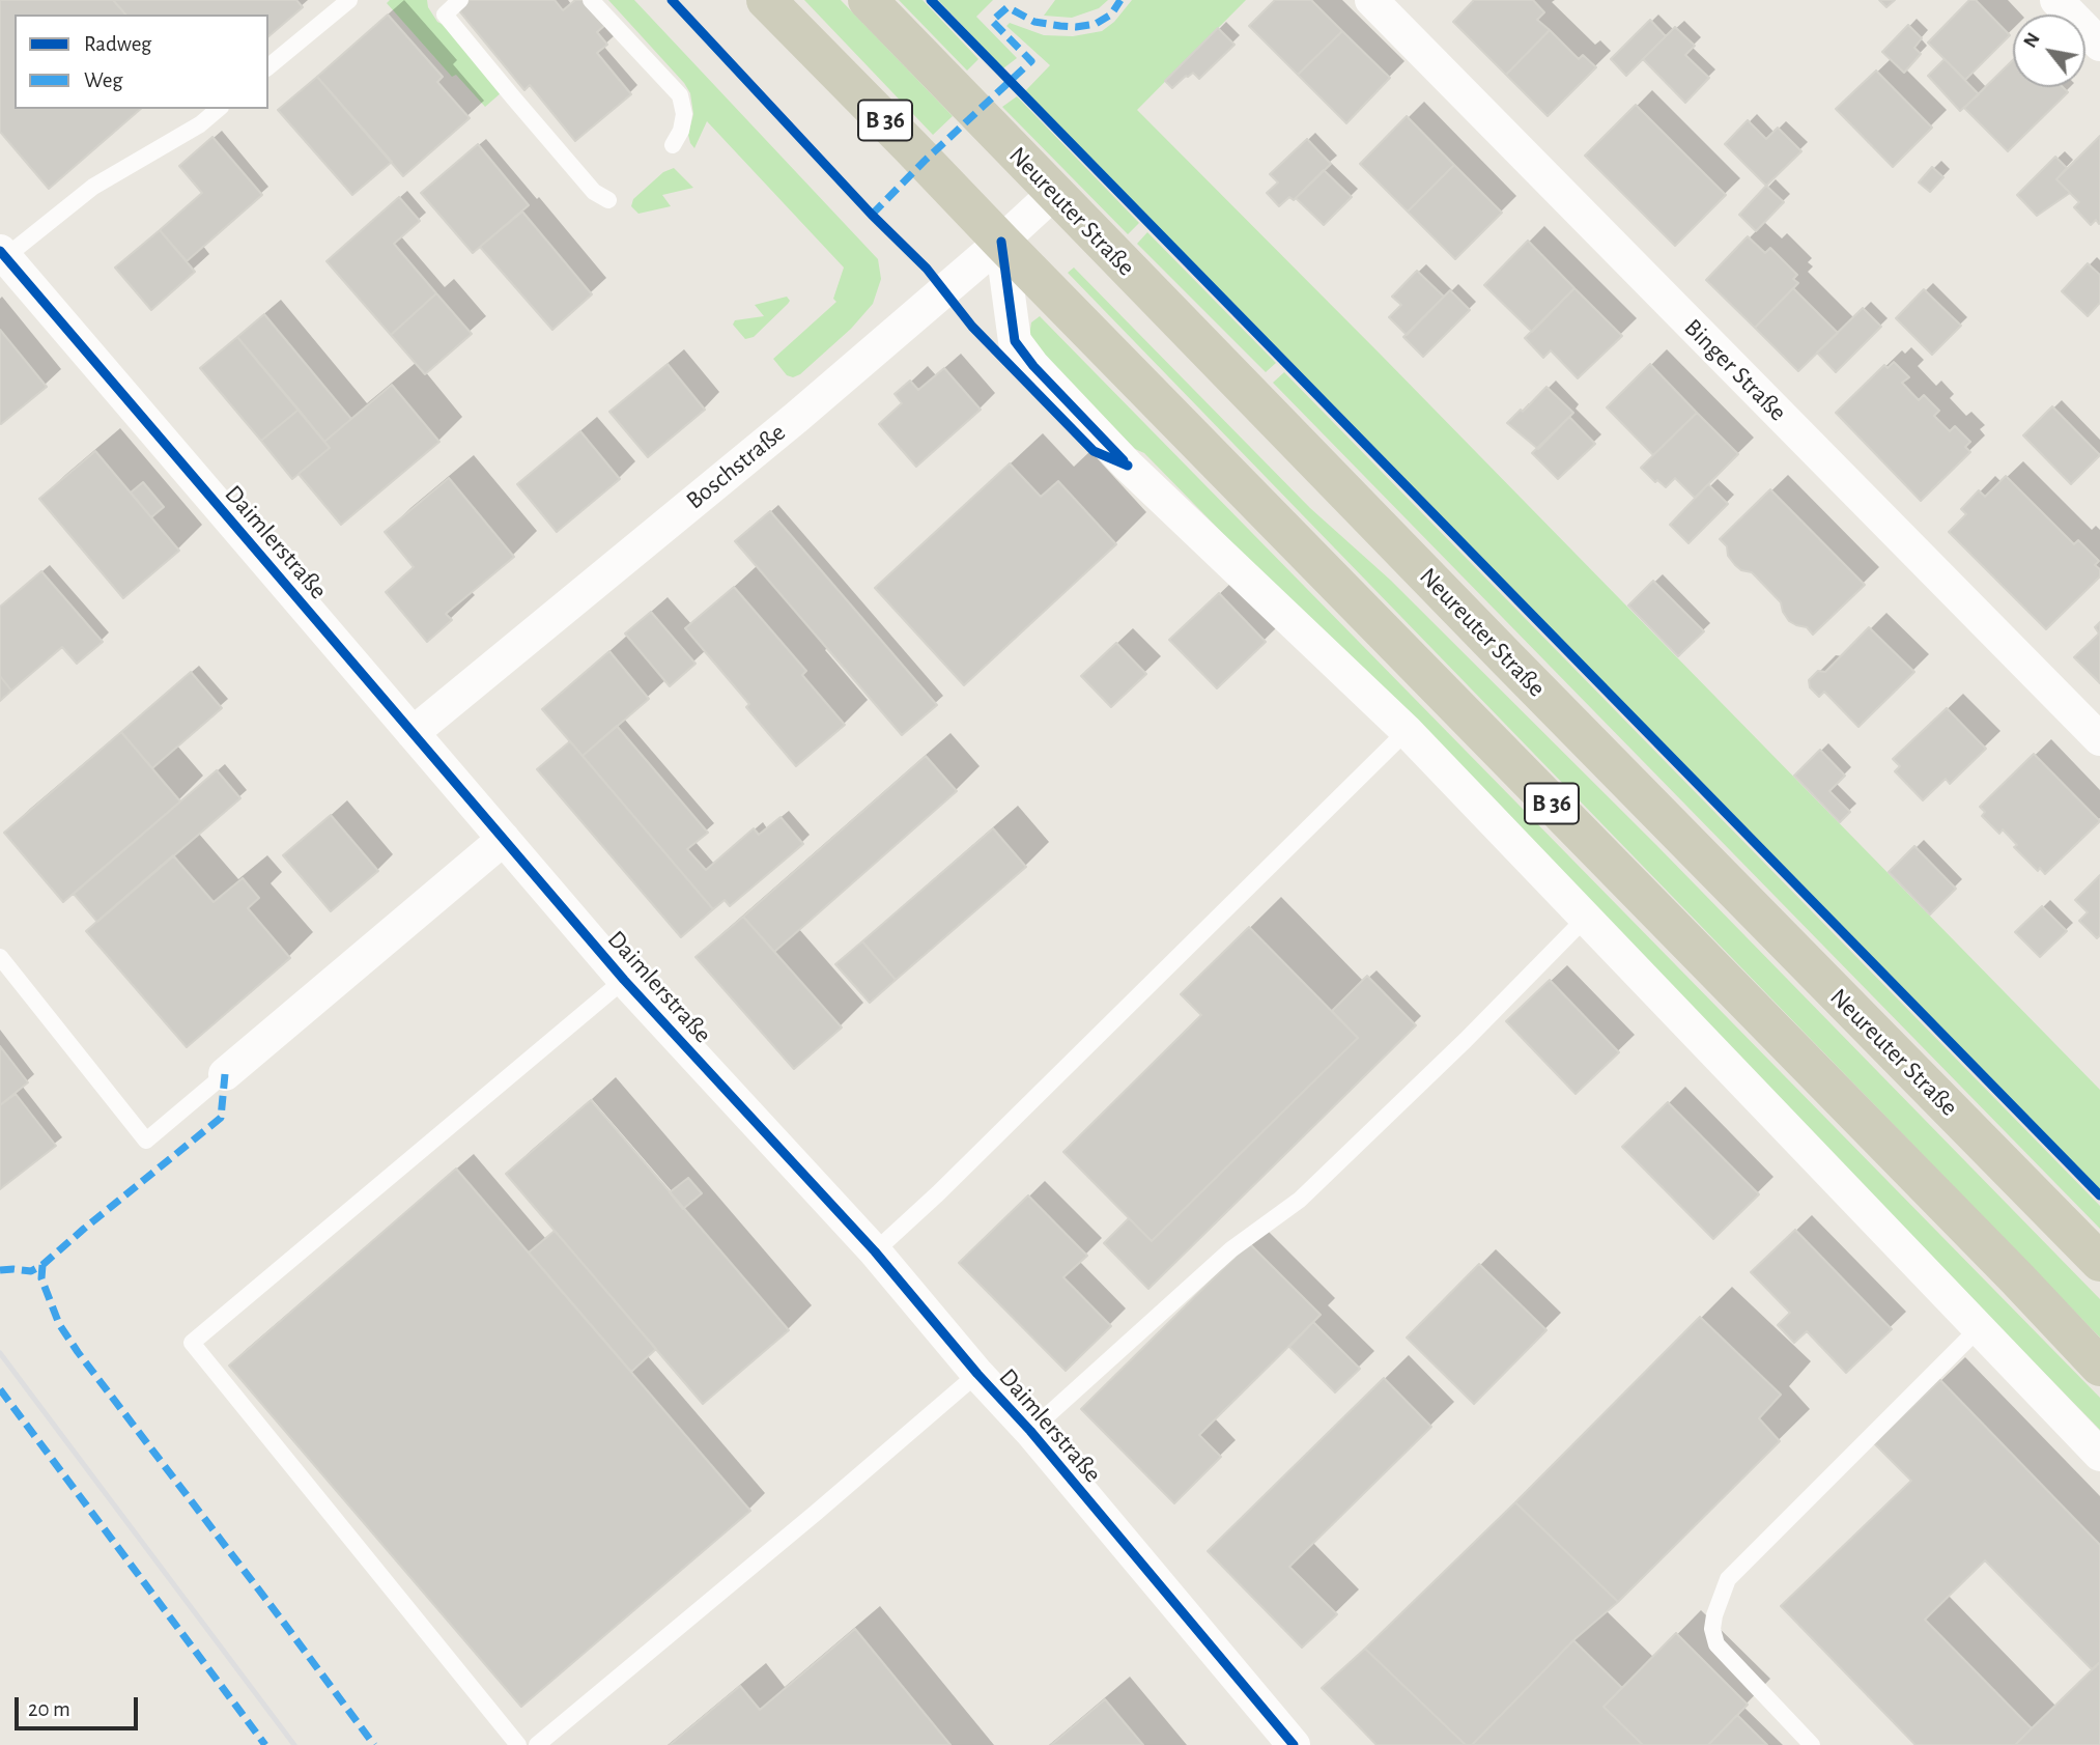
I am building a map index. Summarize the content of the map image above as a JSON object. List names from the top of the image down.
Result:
{
  "streets": {
    "main road": ["B 36", "Neureuter Straße"],
    "street": ["Binger Straße", "Boschstraße", "Daimlerstraße"]
  },
  "crossings": [
    ["B 36", "Boschstraße"],
    ["Neureuter Straße", "Boschstraße"],
    ["Boschstraße", "Daimlerstraße"]
  ],
  "legend": ["Radweg", "Weg"],
  "scale_bar": "20 m",
  "north": "top left"
}
